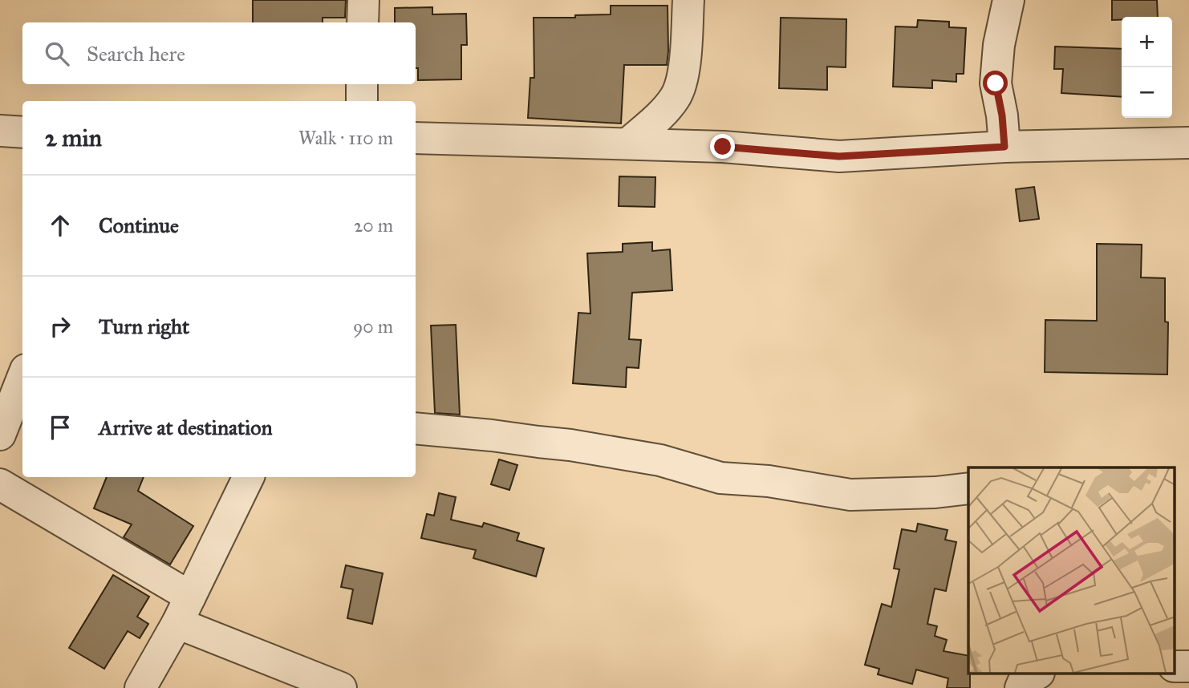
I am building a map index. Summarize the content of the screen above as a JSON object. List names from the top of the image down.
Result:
{
  "page": {
    "map_buttons": ["+", "−"],
    "search": "Search here",
    "heading": ["2 min", "Walk · 110 m"],
    "list": [
      ["Continue", "20 m"],
      ["Turn right", "90 m"],
      "Arrive at destination"
    ]
  }
}
